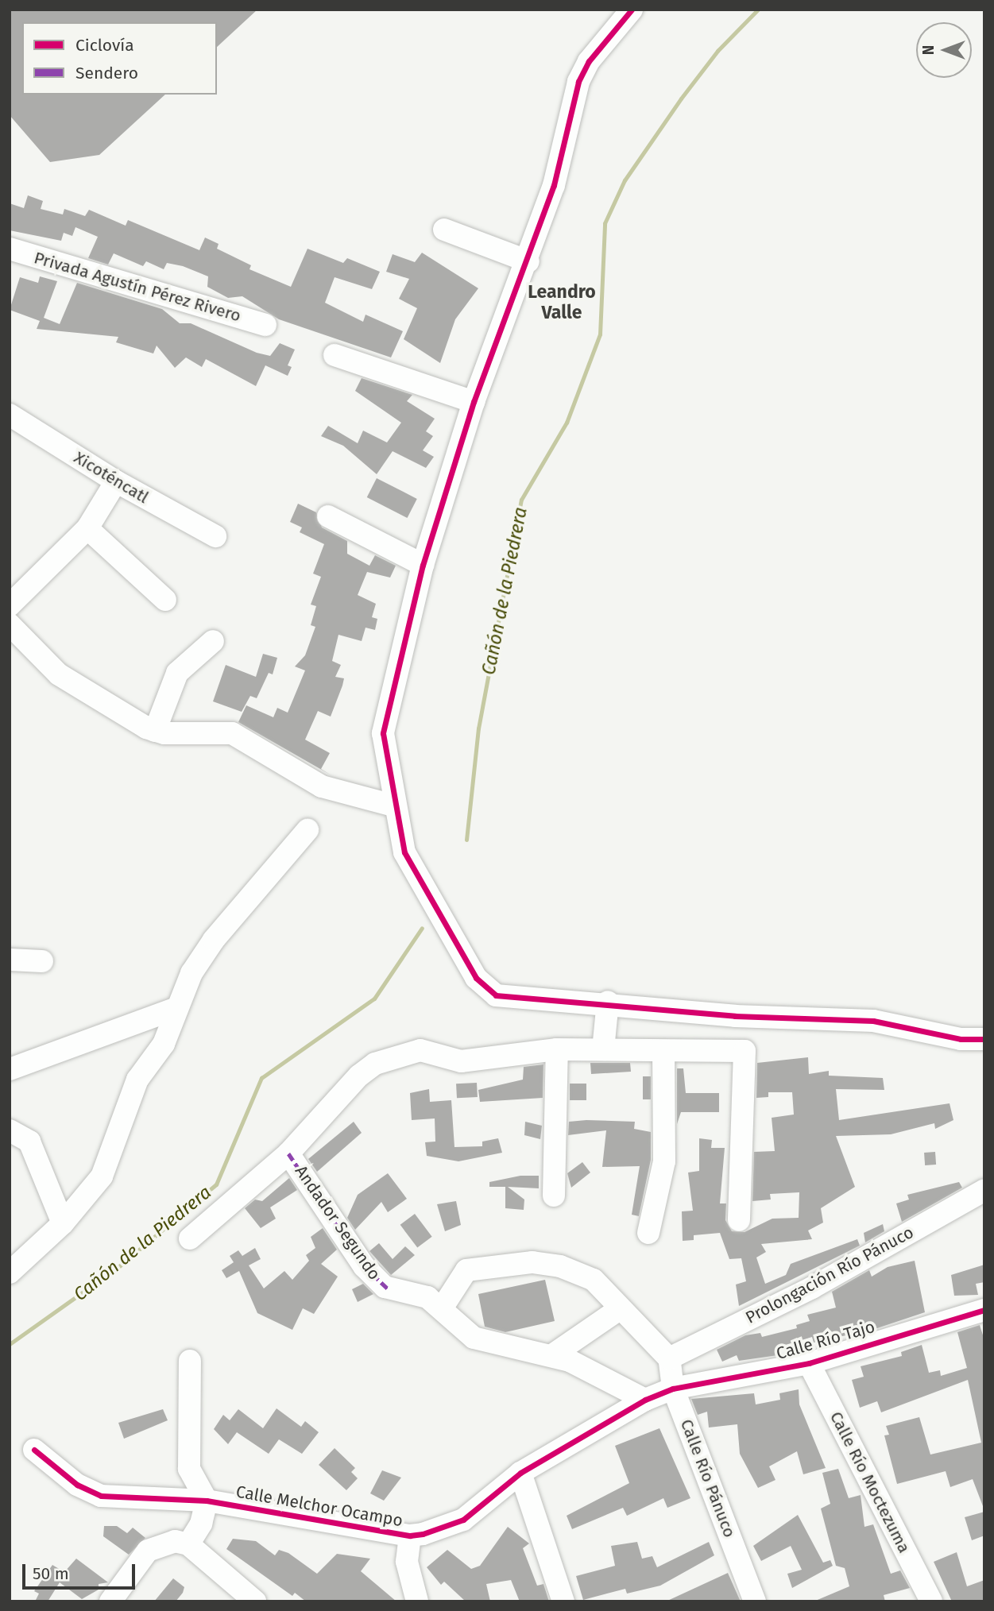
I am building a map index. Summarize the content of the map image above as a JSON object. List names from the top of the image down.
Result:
{
  "streets": {
    "street": [
      "Privada Agustín Pérez Rivero",
      "Xicoténcatl",
      "Andador Segundo",
      "Prolongación Río Pánuco",
      "Calle Río Tajo",
      "Calle Río Pánuco",
      "Calle Río Moctezuma",
      "Calle Melchor Ocampo"
    ]
  },
  "crossings": [
    ["Prolongación Río Pánuco", "Calle Río Pánuco"],
    ["Calle Río Tajo", "Calle Río Pánuco"],
    ["Calle Río Tajo", "Calle Río Moctezuma"],
    ["Calle Río Tajo", "Calle Melchor Ocampo"],
    ["Calle Río Pánuco", "Calle Melchor Ocampo"]
  ],
  "districts": ["Leandro Valle"],
  "water": ["Cañón de la Piedrera"],
  "legend": ["Ciclovía", "Sendero"],
  "scale_bar": "50 m",
  "north": "left"
}
